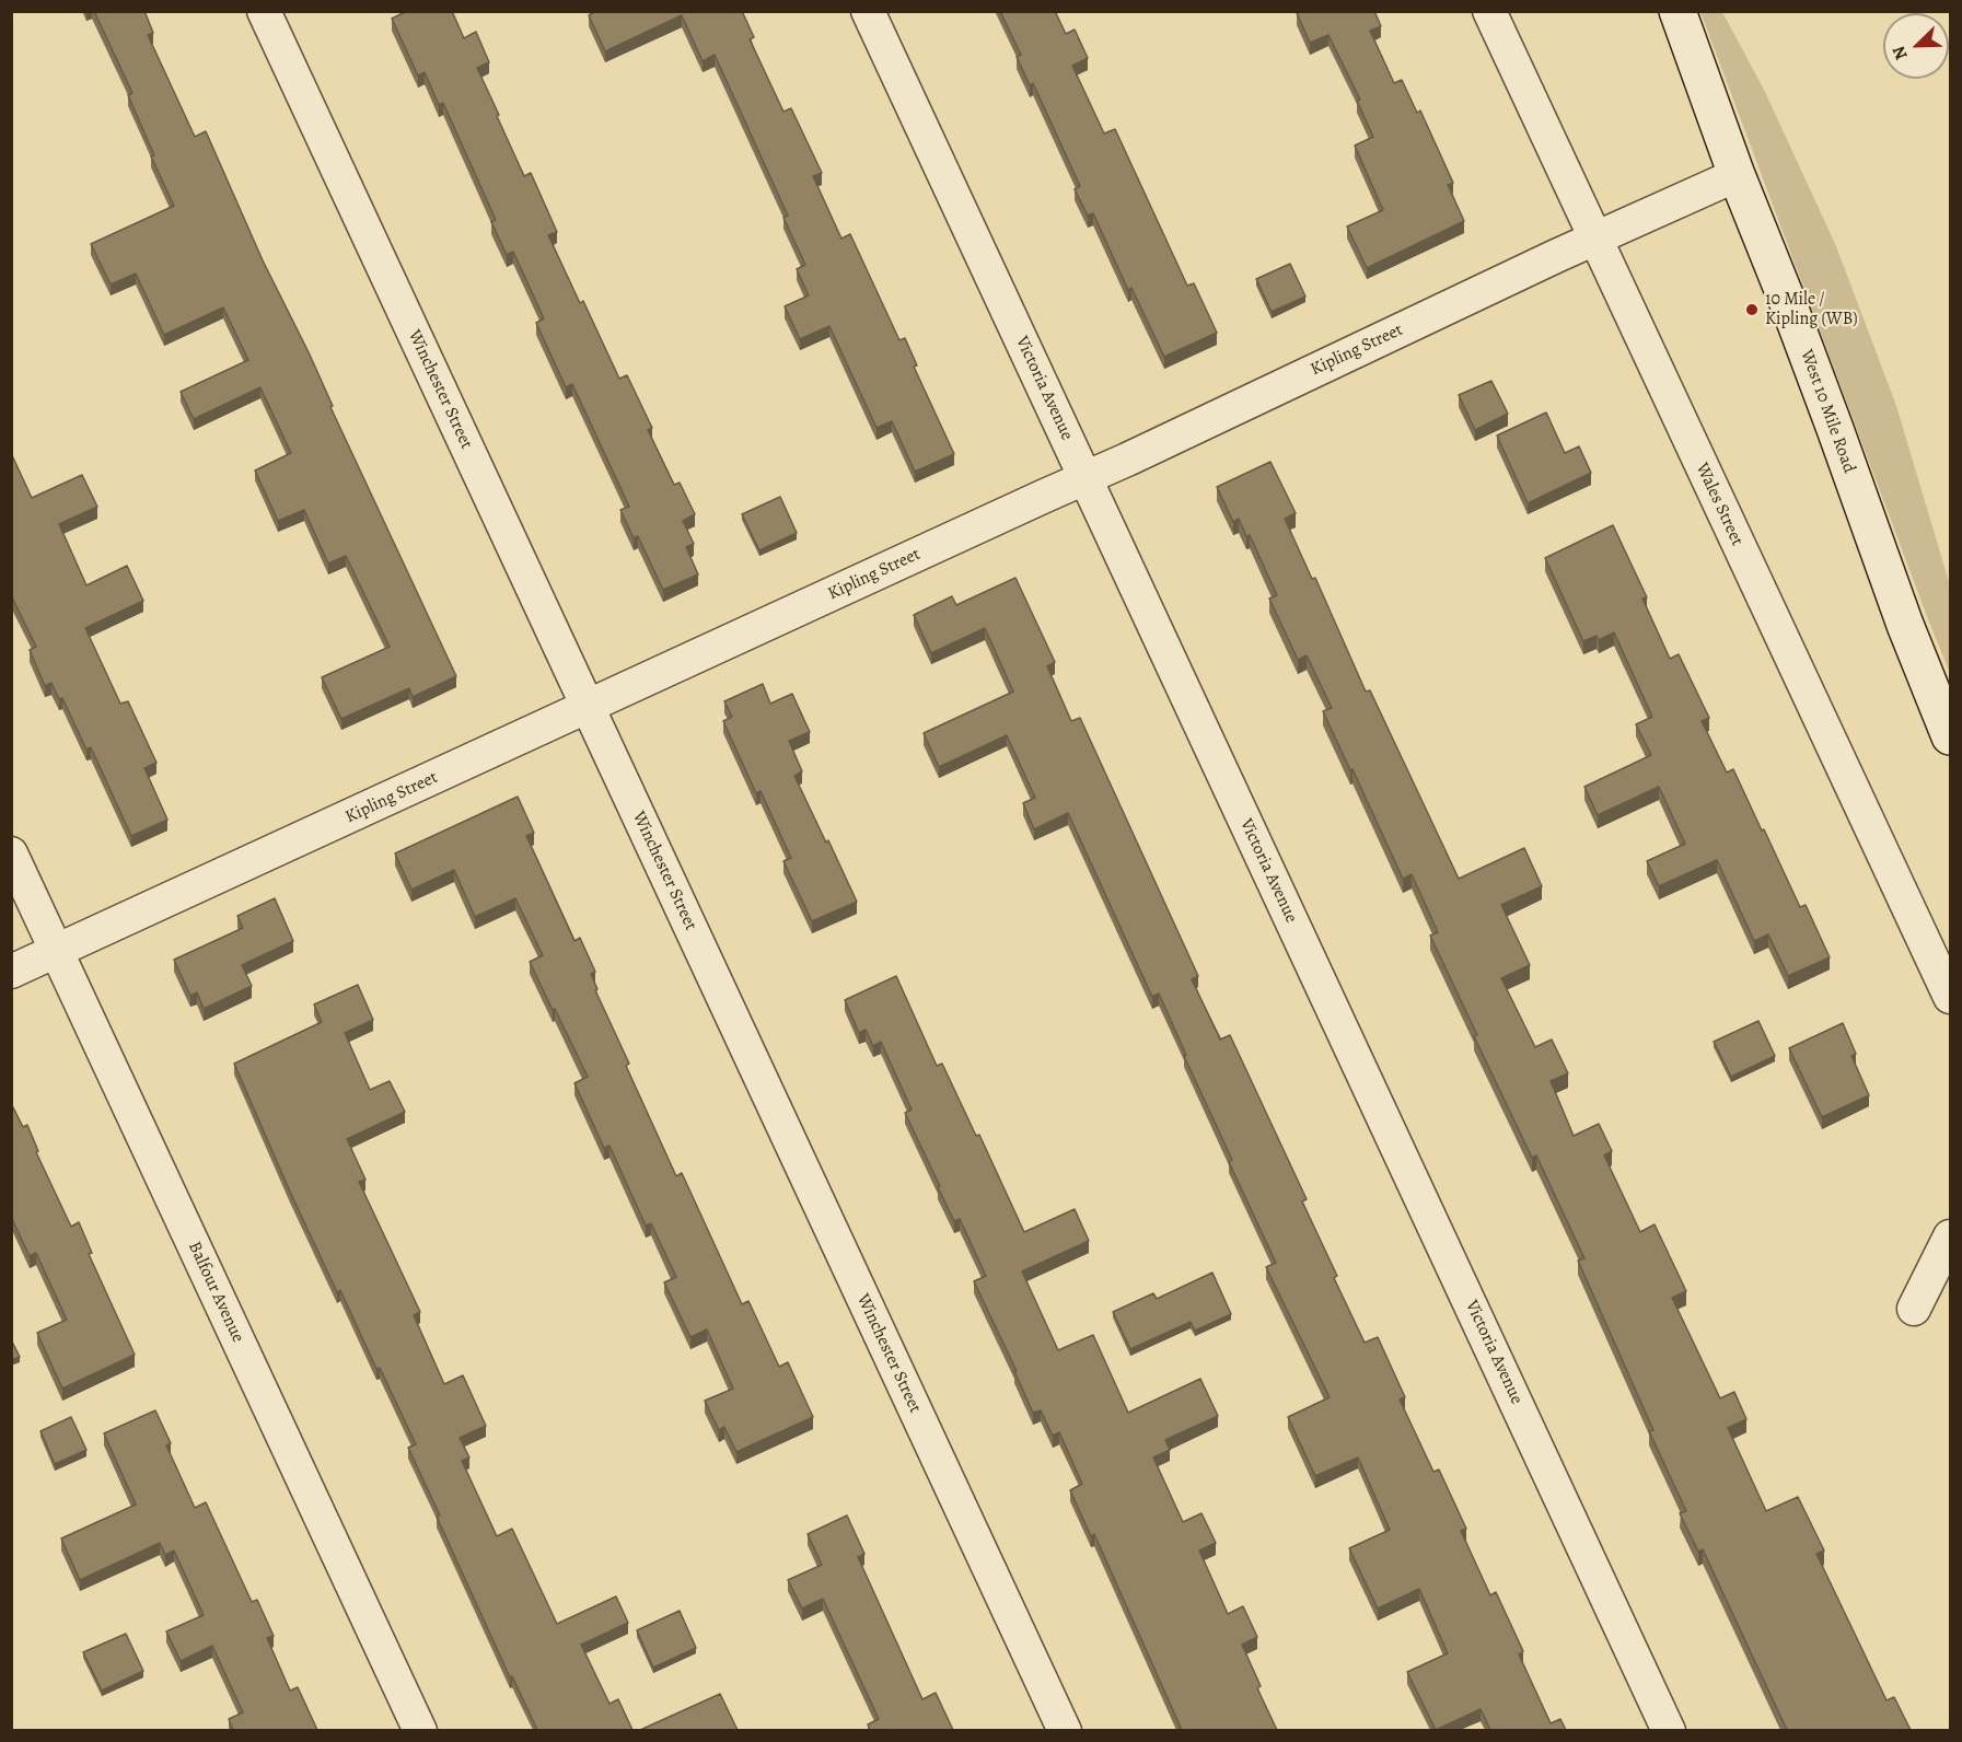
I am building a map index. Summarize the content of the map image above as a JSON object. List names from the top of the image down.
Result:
{
  "streets": {
    "main road": ["West 10 Mile Road"],
    "street": [
      "Kipling Street",
      "Victoria Avenue",
      "Winchester Street",
      "Wales Street",
      "Balfour Avenue"
    ]
  },
  "crossings": [
    ["Kipling Street", "Victoria Avenue"],
    ["Kipling Street", "Winchester Street"],
    ["Kipling Street", "West 10 Mile Road"],
    ["Kipling Street", "Wales Street"],
    ["Kipling Street", "Balfour Avenue"]
  ],
  "places": ["10 Mile / Kipling (WB)"],
  "north": "bottom left"
}
